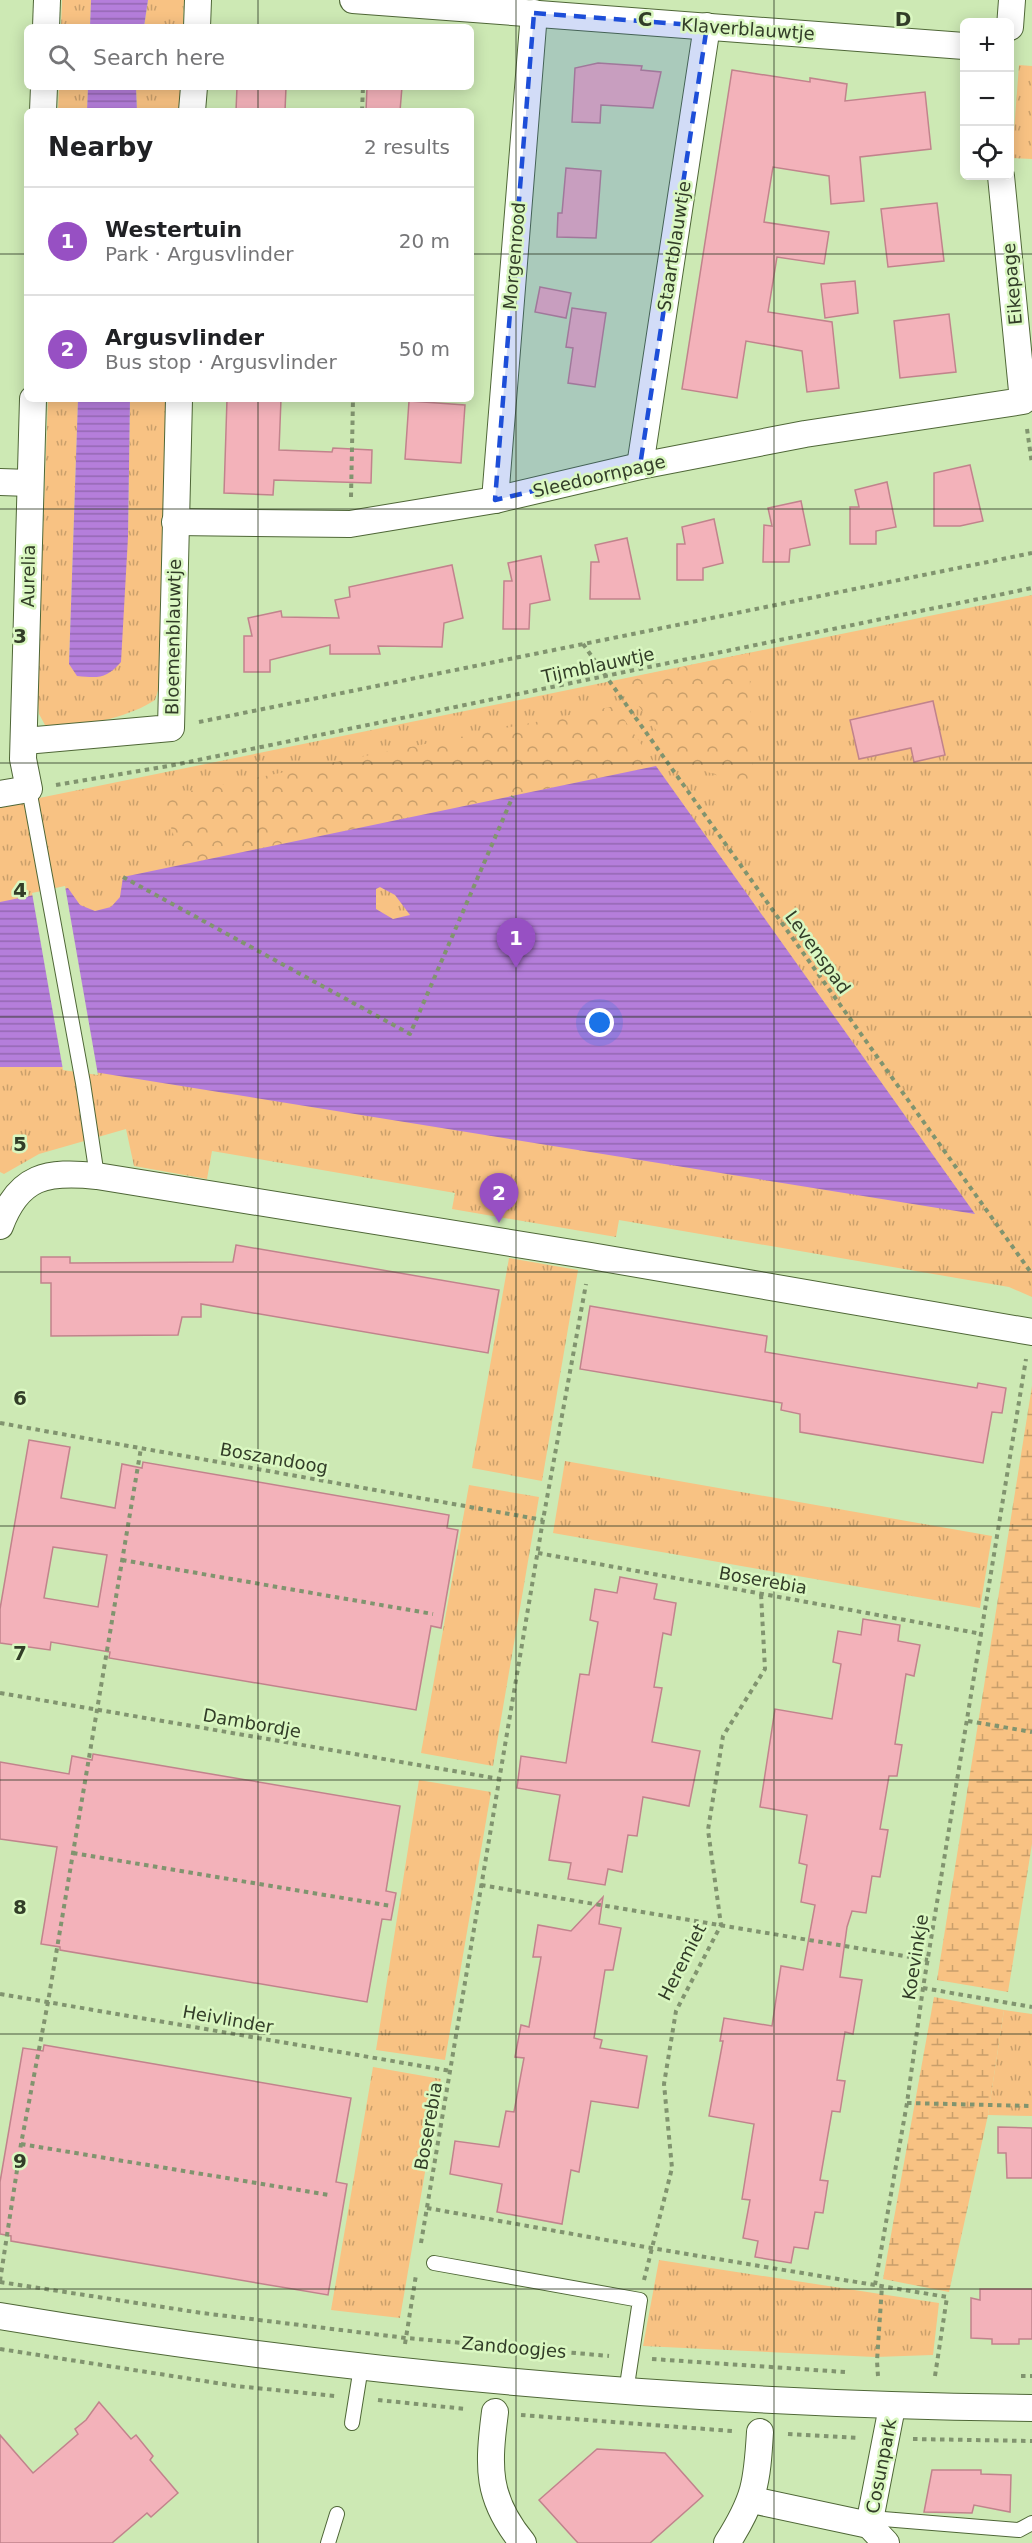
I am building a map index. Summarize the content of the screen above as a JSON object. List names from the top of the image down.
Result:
{
  "streets": {
    "street": [
      "Klaverblauwtje",
      "Staartblauwtje",
      "Morgenrood",
      "Eikepage",
      "Sleedoornpage",
      "Aurelia",
      "Bloemenblauwtje",
      "Zandoogjes",
      "Cosunpark"
    ],
    "path": [
      "Tijmblauwtje",
      "Levenspad",
      "Boszandoog",
      "Boserebia",
      "Dambordje",
      "Koevinkje",
      "Heremiet",
      "Heivlinder"
    ]
  },
  "crossings": [
    ["Klaverblauwtje", "Staartblauwtje"],
    ["Klaverblauwtje", "Morgenrood"],
    ["Staartblauwtje", "Sleedoornpage"],
    ["Morgenrood", "Sleedoornpage"],
    ["Eikepage", "Sleedoornpage"],
    ["Sleedoornpage", "Bloemenblauwtje"],
    ["Aurelia", "Bloemenblauwtje"],
    ["Aurelia", "Tijmblauwtje"],
    ["Tijmblauwtje", "Levenspad"],
    ["Boszandoog", "Boserebia"],
    ["Boserebia", "Dambordje"],
    ["Boserebia", "Koevinkje"],
    ["Boserebia", "Heremiet"],
    ["Boserebia", "Heivlinder"],
    ["Zandoogjes", "Cosunpark"]
  ],
  "page": {
    "map_buttons": ["+", "−"],
    "search": "Search here",
    "heading": ["Nearby", "2 results"],
    "list": [
      {
        "mark": "1",
        "name": "Westertuin",
        "note": "Park · Argusvlinder",
        "value": "20 m"
      },
      {
        "mark": "2",
        "name": "Argusvlinder",
        "note": "Bus stop · Argusvlinder",
        "value": "50 m"
      }
    ],
    "pins": ["1", "2"]
  },
  "grid": {
    "columns": ["C", "D"],
    "rows": [
      "3",
      "4",
      "5",
      "6",
      "7",
      "8",
      "9"
    ]
  }
}
